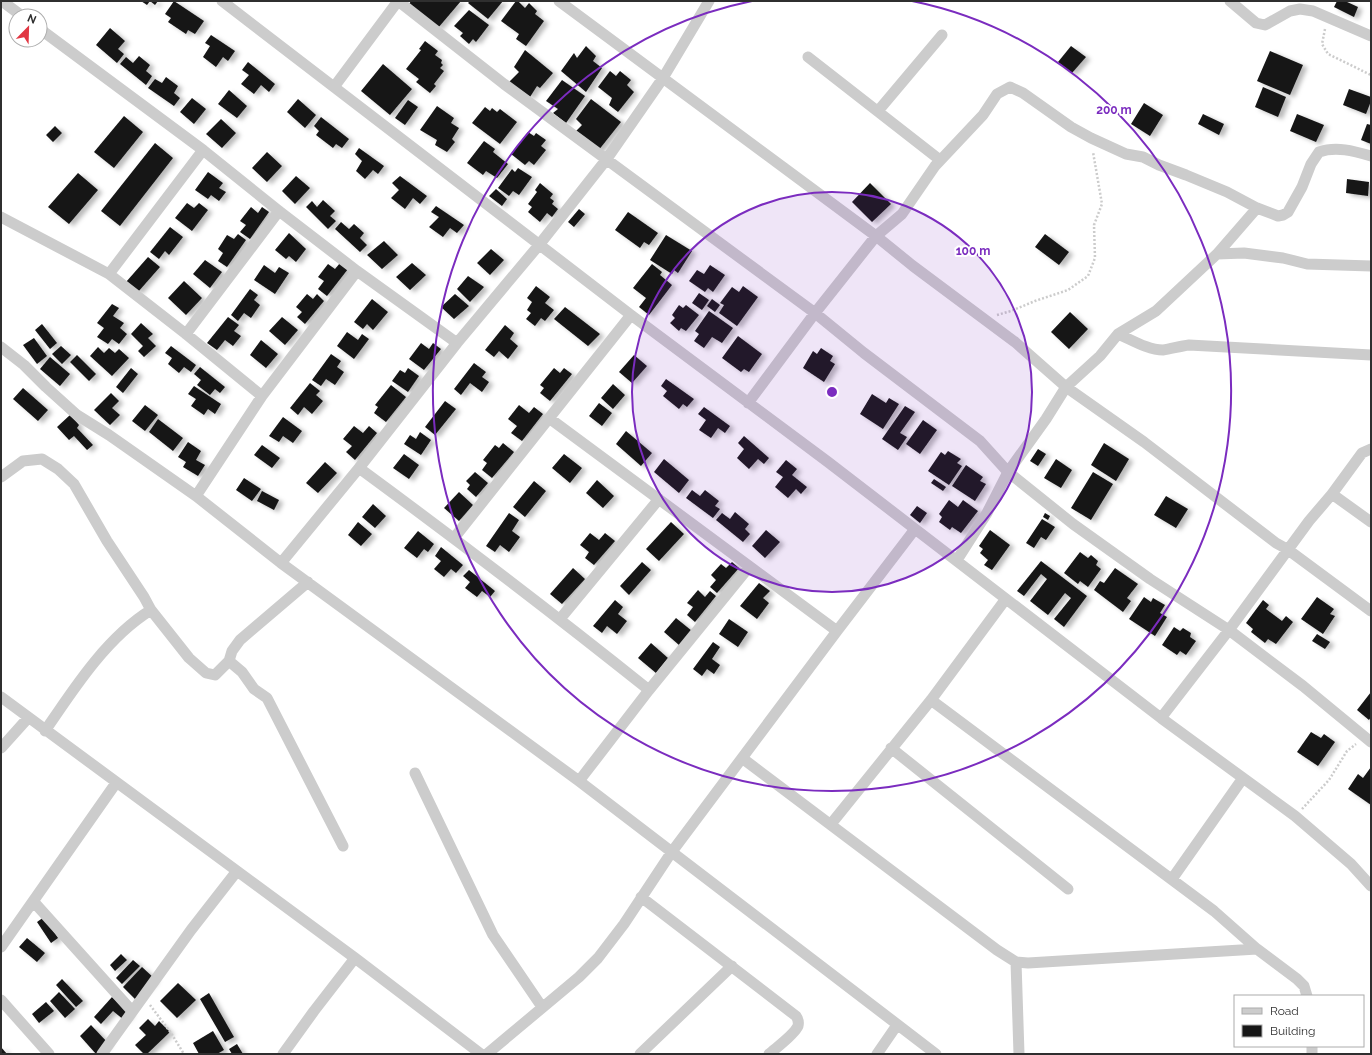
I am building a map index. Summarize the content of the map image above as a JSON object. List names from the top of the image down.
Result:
{
  "legend": ["Road", "Building"],
  "north": "top right",
  "rings": ["200 m", "100 m"]
}
